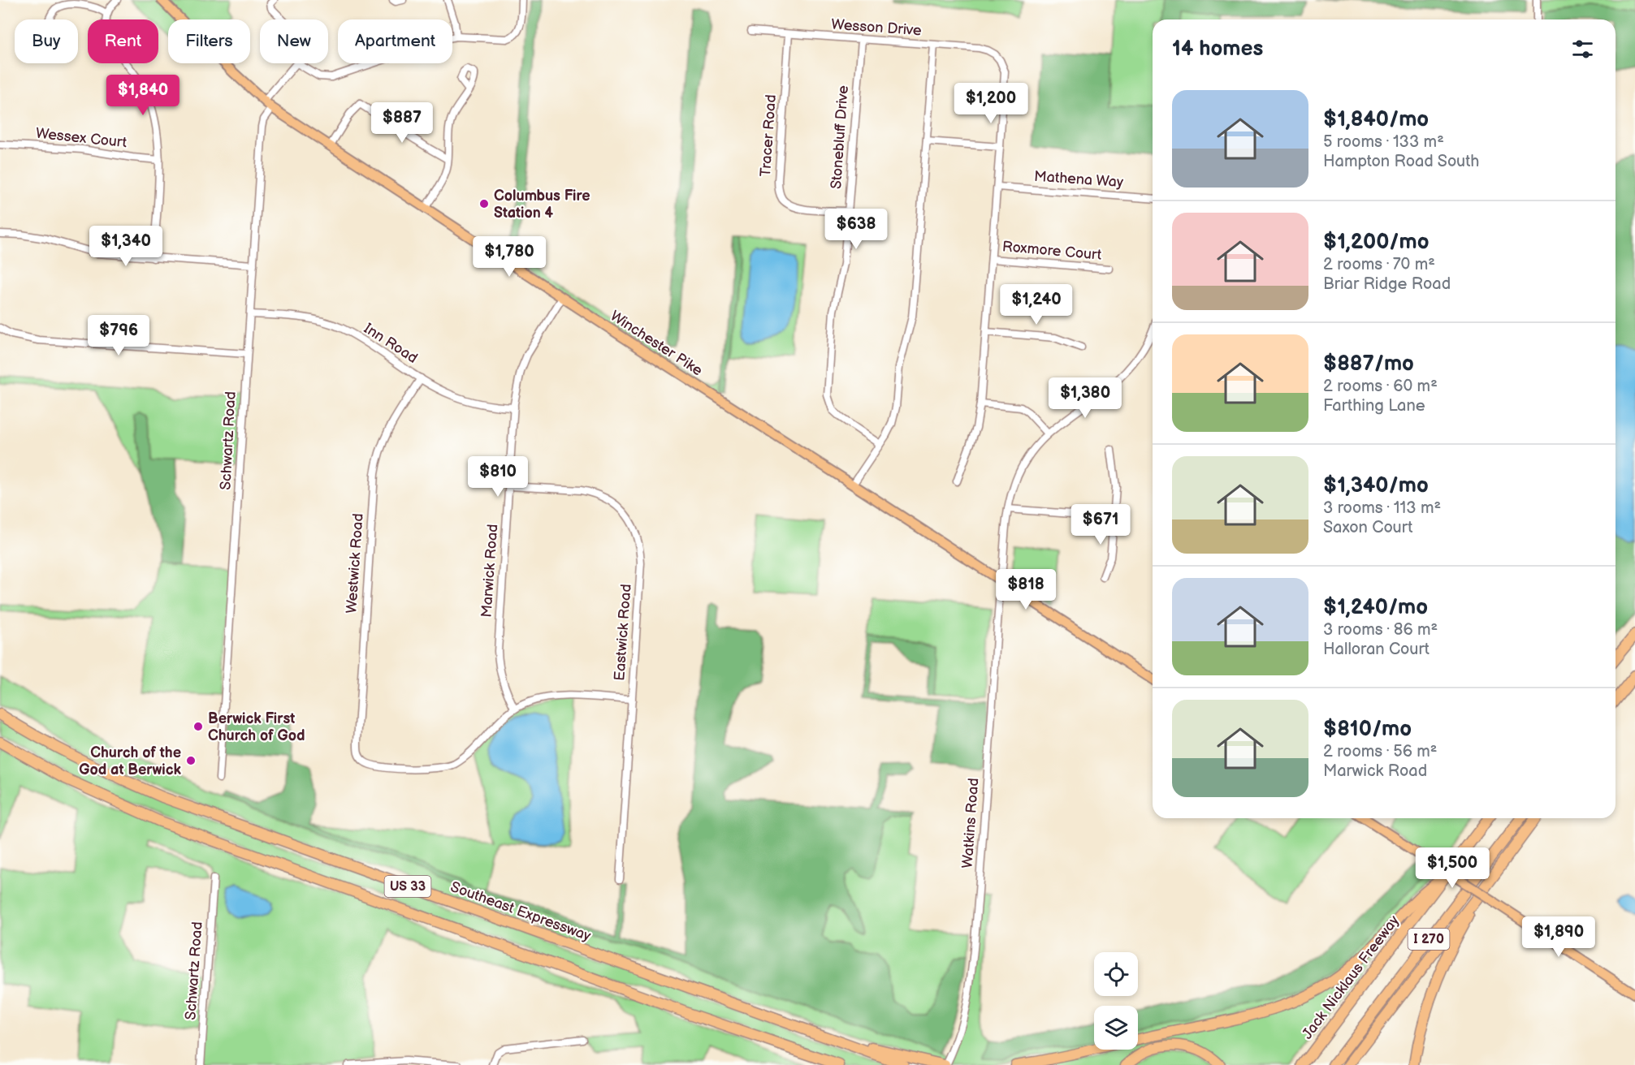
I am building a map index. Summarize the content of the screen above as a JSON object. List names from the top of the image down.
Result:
{
  "streets": {
    "highway": [
      "US 33",
      "Southeast Expressway",
      "I 270",
      "Jack Nicklaus Freeway"
    ],
    "main road": ["Winchester Pike"],
    "street": [
      "Wesson Drive",
      "Tracer Road",
      "Stonebluff Drive",
      "Wessex Court",
      "Mathena Way",
      "Roxmore Court",
      "Inn Road",
      "Schwartz Road",
      "Westwick Road",
      "Marwick Road",
      "Eastwick Road",
      "Watkins Road"
    ]
  },
  "crossings": [
    ["Wesson Drive", "Tracer Road"],
    ["Wesson Drive", "Stonebluff Drive"],
    ["Tracer Road", "Stonebluff Drive"],
    ["Inn Road", "Schwartz Road"],
    ["Inn Road", "Westwick Road"],
    ["Inn Road", "Marwick Road"],
    ["Winchester Pike", "Schwartz Road"],
    ["Winchester Pike", "Marwick Road"],
    ["Winchester Pike", "Watkins Road"],
    ["Westwick Road", "Marwick Road"],
    ["Marwick Road", "Eastwick Road"]
  ],
  "places": ["Columbus Fire Station 4", "Berwick First Church of God", "Church of the God at Berwick"],
  "page": {
    "chip": [
      "Buy",
      "Rent",
      "Filters",
      "New",
      "Apartment"
    ],
    "heading": "14 homes",
    "price": [
      "$1,840",
      "$1,200",
      "$887",
      "$638",
      "$1,340",
      "$1,780",
      "$1,240",
      "$796",
      "$1,380",
      "$810",
      "$671",
      "$818",
      "$1,500",
      "$1,890"
    ],
    "list": [
      {
        "name": "$1,840/mo",
        "note": "5 rooms · 133 m² · Hampton Road South"
      },
      {
        "name": "$1,200/mo",
        "note": "2 rooms · 70 m² · Briar Ridge Road"
      },
      {
        "name": "$887/mo",
        "note": "2 rooms · 60 m² · Farthing Lane"
      },
      {
        "name": "$1,340/mo",
        "note": "3 rooms · 113 m² · Saxon Court"
      },
      {
        "name": "$1,240/mo",
        "note": "3 rooms · 86 m² · Halloran Court"
      },
      {
        "name": "$810/mo",
        "note": "2 rooms · 56 m² · Marwick Road"
      }
    ]
  }
}
